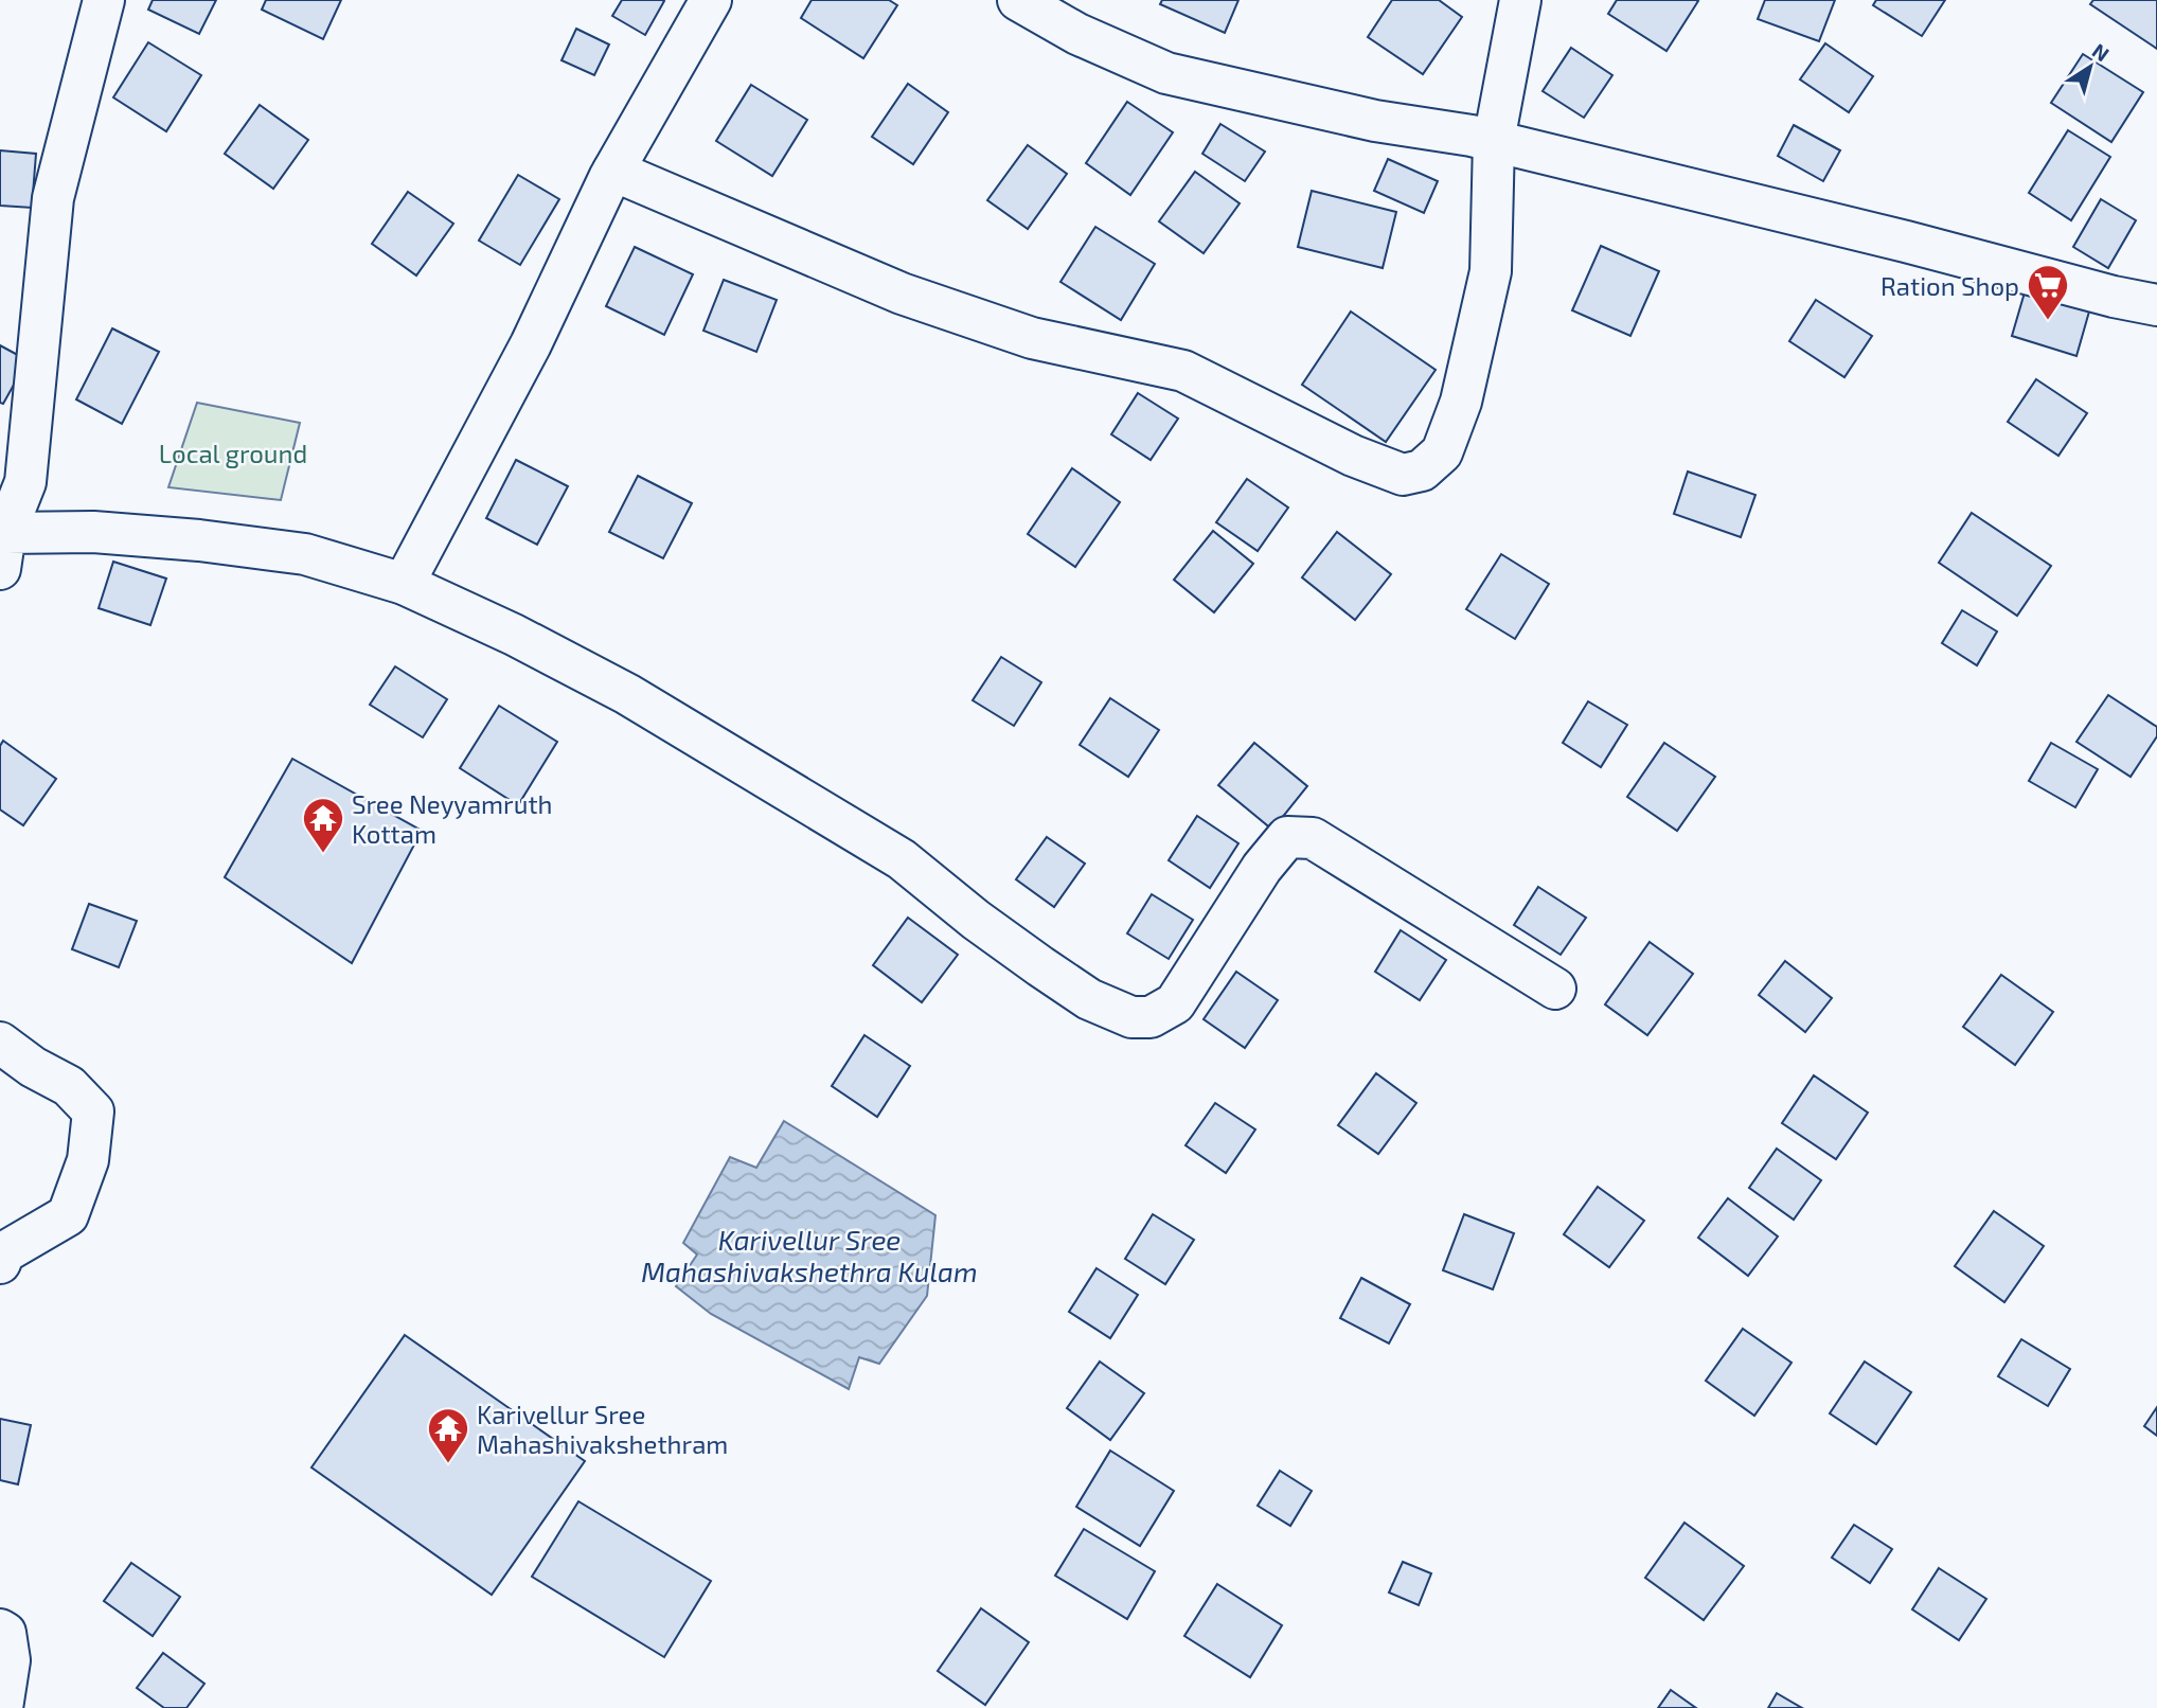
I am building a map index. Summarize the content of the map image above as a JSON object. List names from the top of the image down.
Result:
{
  "water": ["Karivellur Sree Mahashivakshethra Kulam"],
  "parks": ["Local ground"],
  "places": {
    "supermarket": ["Ration Shop"],
    "temple": ["Sree Neyyamruth Kottam", "Karivellur Sree Mahashivakshethram"]
  },
  "north": "top right"
}
